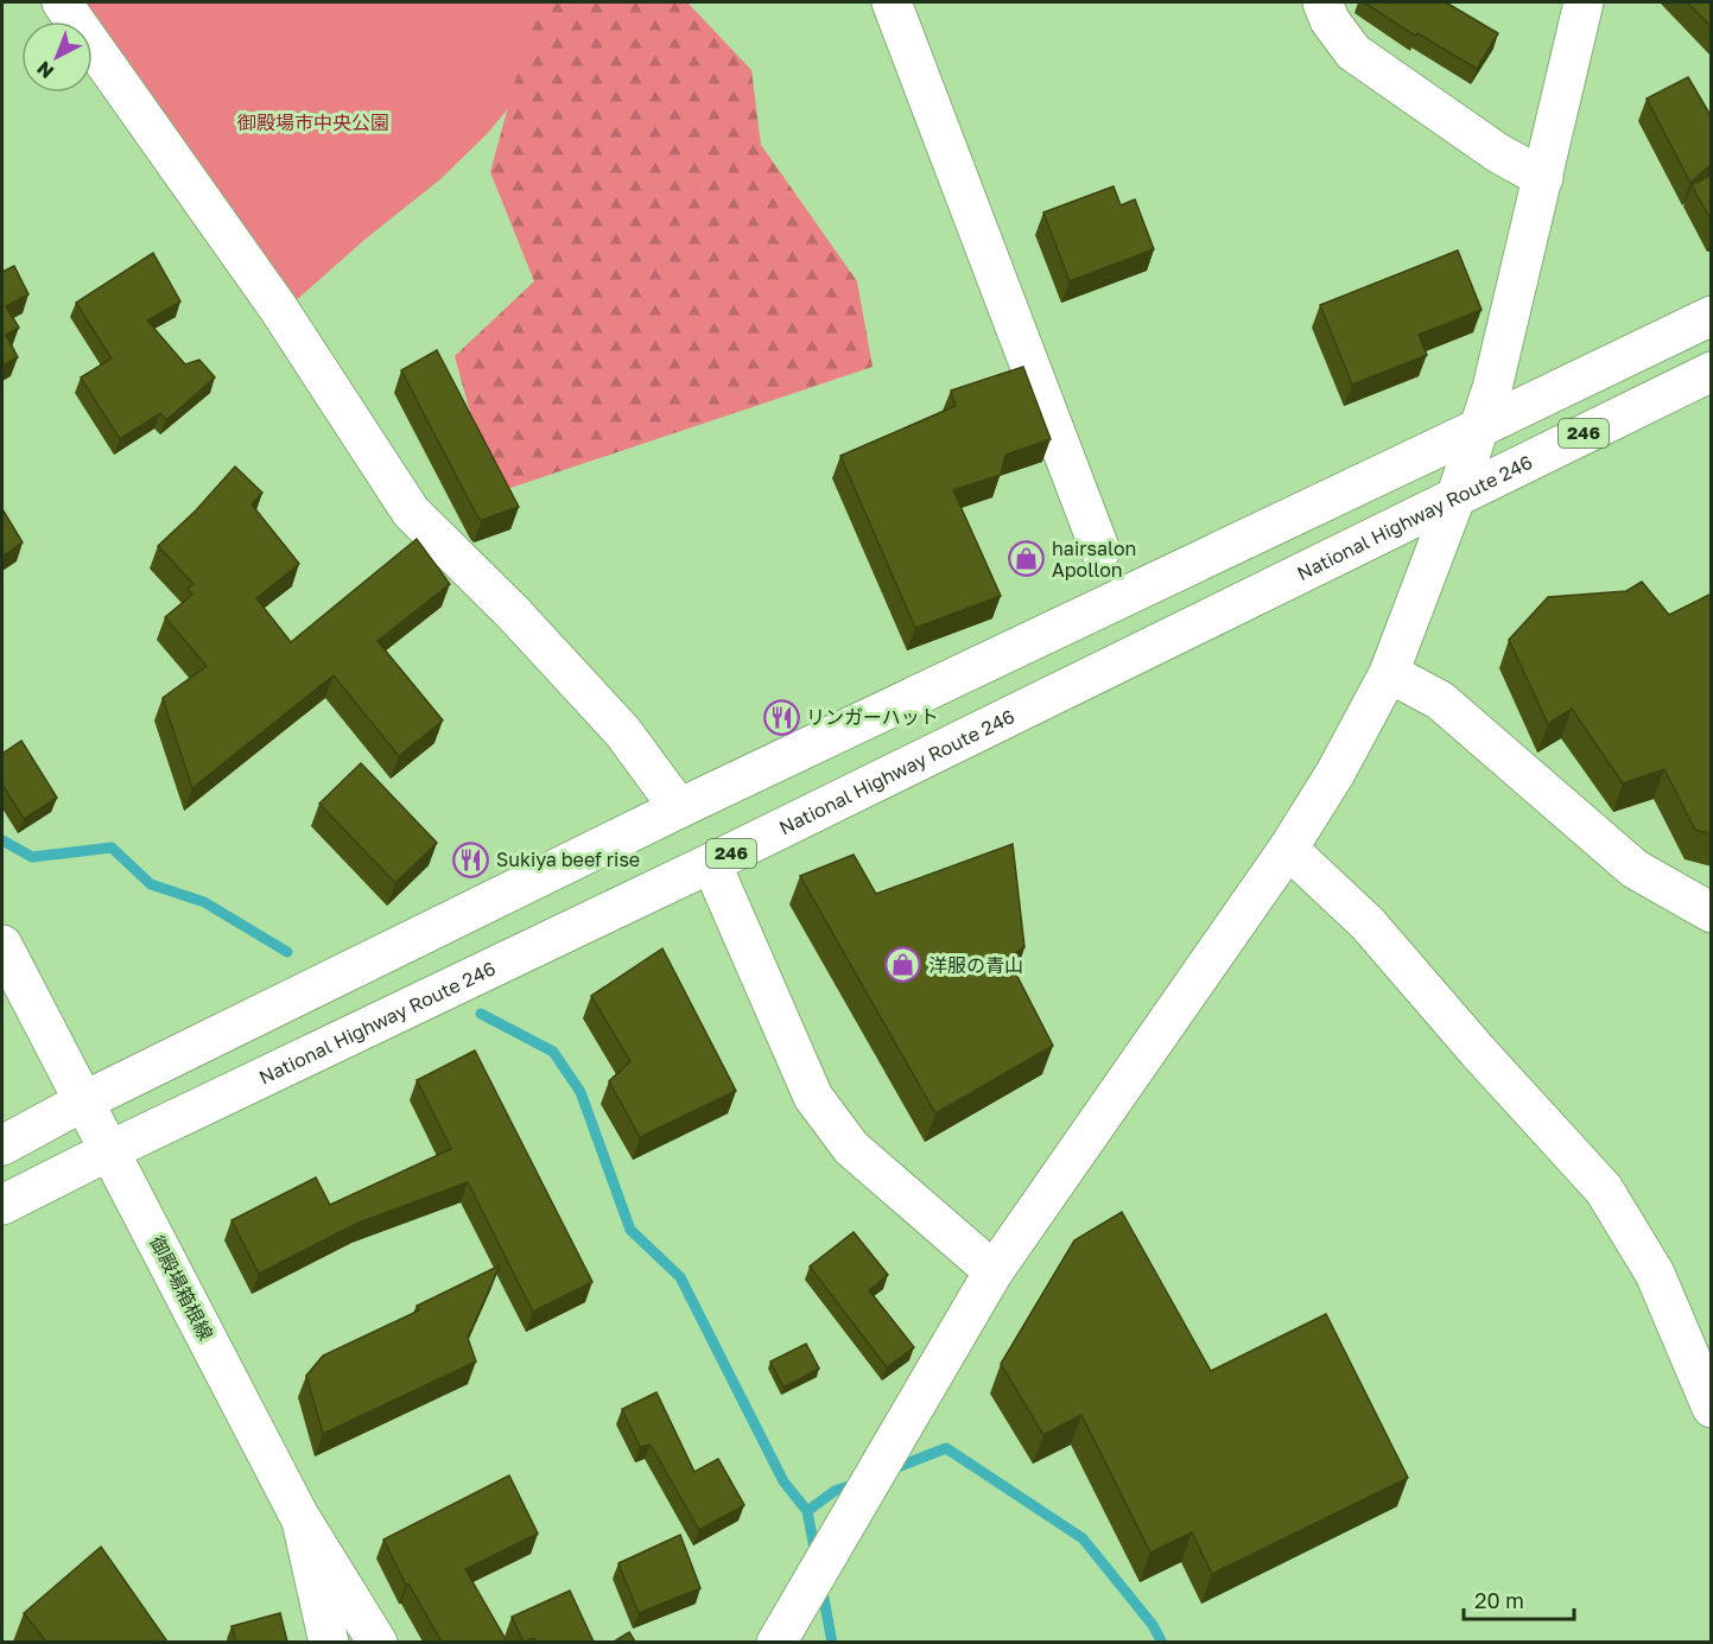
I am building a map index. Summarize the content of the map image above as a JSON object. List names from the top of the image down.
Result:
{
  "streets": {
    "main road": ["246", "National Highway Route 246", "御殿場箱根線"]
  },
  "crossings": [
    ["246", "御殿場箱根線"],
    ["National Highway Route 246", "御殿場箱根線"]
  ],
  "parks": ["御殿場市中央公園"],
  "places": {
    "shop": ["hairsalon Apollon", "洋服の青山"],
    "restaurant": ["リンガーハット", "Sukiya beef rise"]
  },
  "scale_bar": "20 m",
  "north": "bottom left"
}
